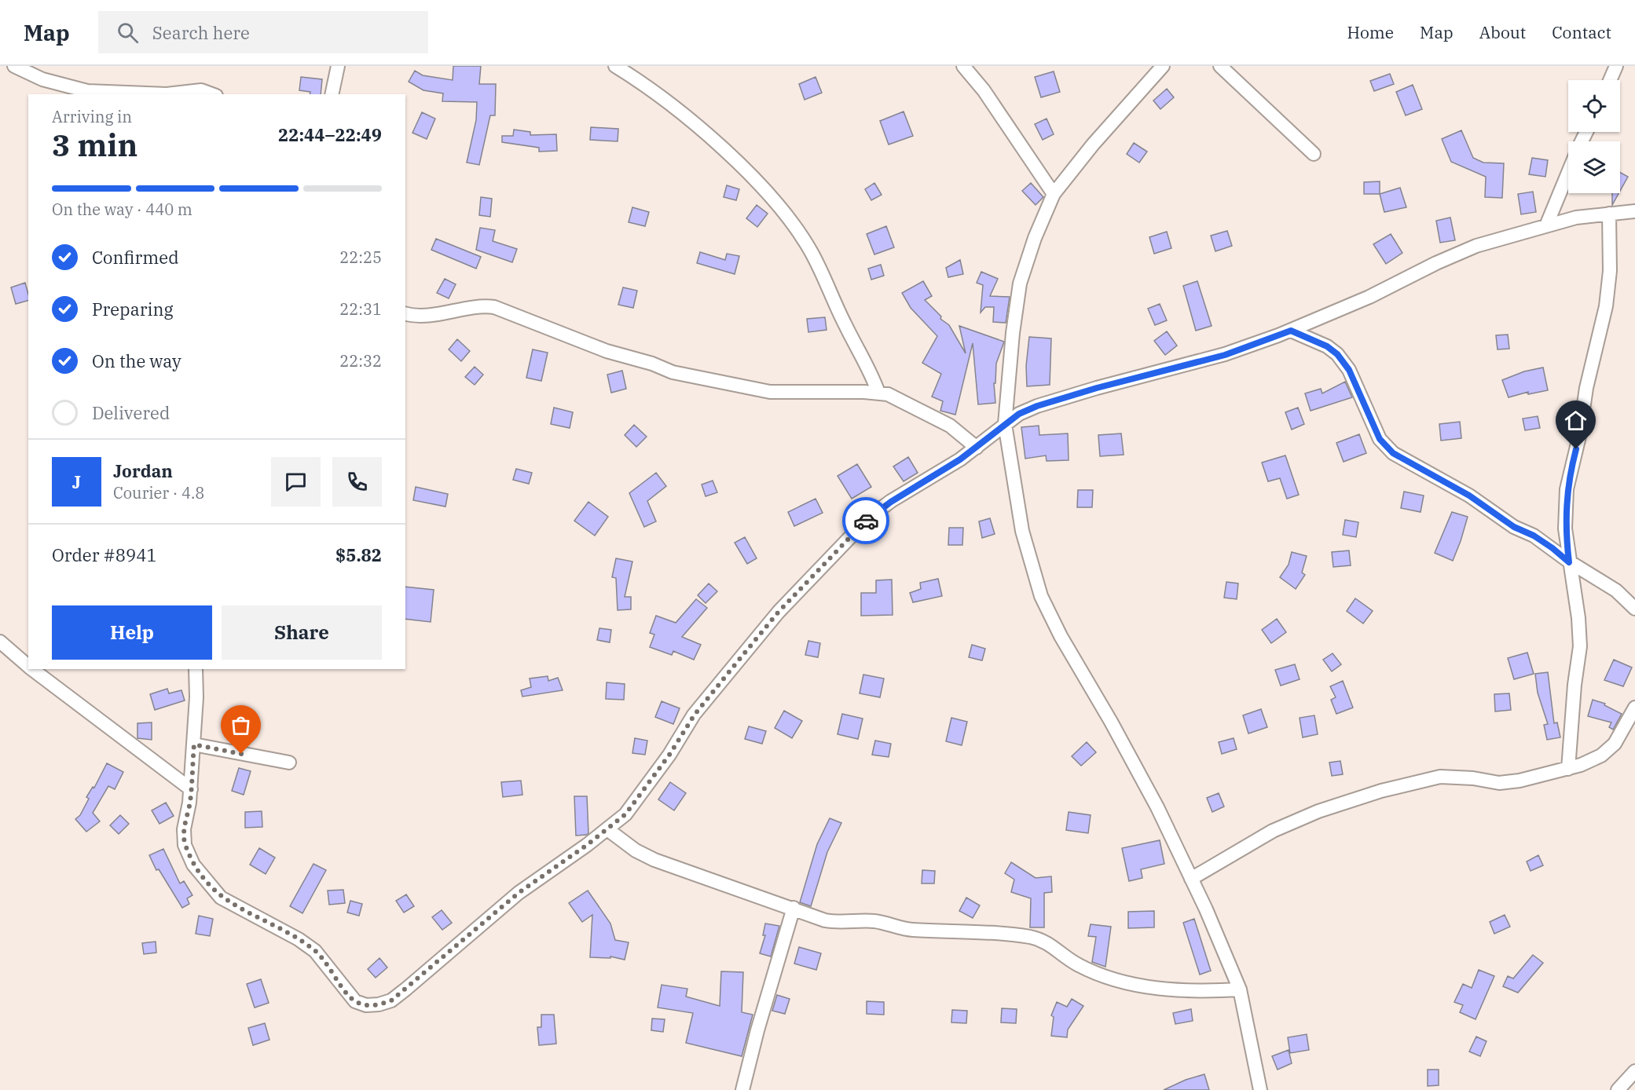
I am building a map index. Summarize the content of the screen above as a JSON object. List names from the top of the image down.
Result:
{
  "page": {
    "header": "Map",
    "search": "Search here",
    "nav": [
      "Home",
      "Map",
      "About",
      "Contact"
    ],
    "heading": ["3 min", "Arriving in", "22:44–22:49"],
    "panel": [
      "Jordan",
      "Courier · 4.8",
      "Order #8941",
      "$5.82"
    ],
    "bar": "On the way · 440 m",
    "list": [
      ["Confirmed", "22:25"],
      ["Preparing", "22:31"],
      ["On the way", "22:32"],
      "Delivered"
    ],
    "round": "J",
    "buttons": ["Help", "Share"]
  }
}
